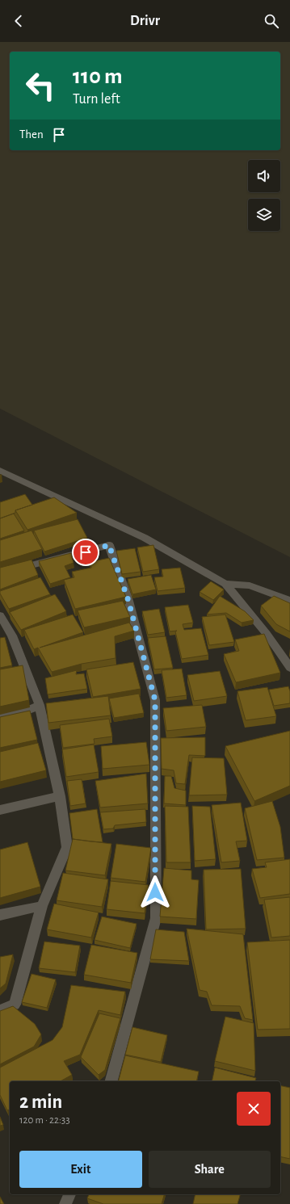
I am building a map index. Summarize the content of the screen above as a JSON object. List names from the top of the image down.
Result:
{
  "page": {
    "header": "Drivr",
    "turn": ["110 m", "Turn left"],
    "then": "Then",
    "heading": ["2 min", "120 m · 22:33"],
    "buttons": ["Exit", "Share"]
  }
}
